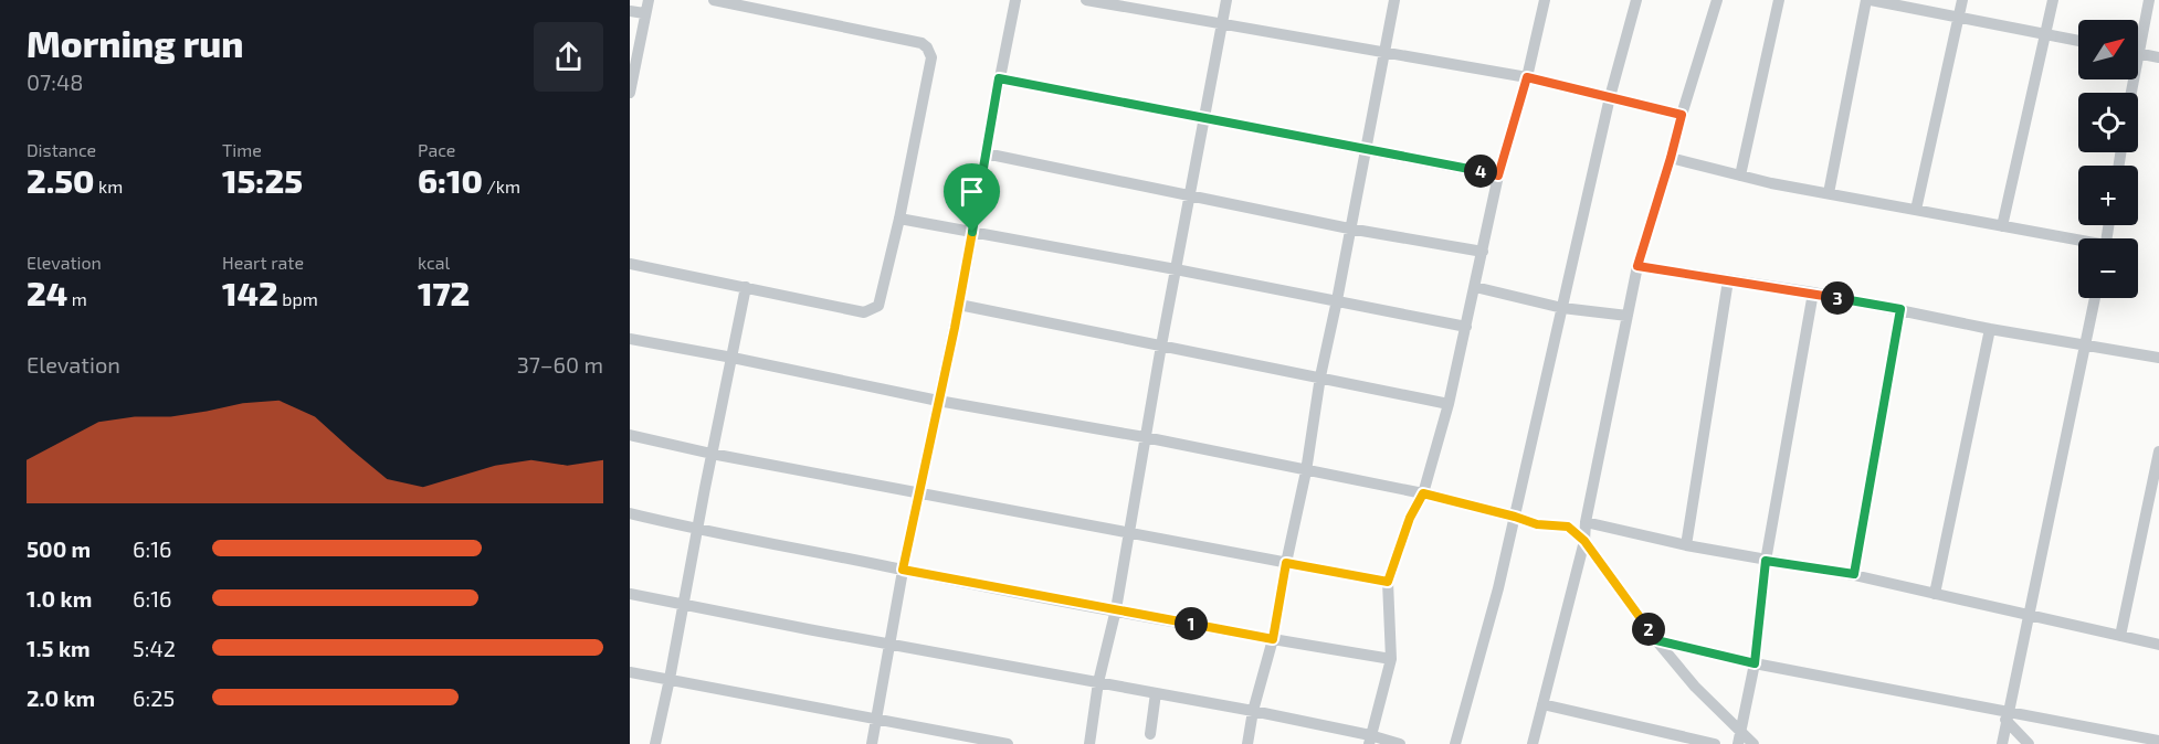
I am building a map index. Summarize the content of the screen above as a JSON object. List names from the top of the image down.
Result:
{
  "north": "top right",
  "page": {
    "heading": ["Morning run", "07:48"],
    "map_buttons": ["+", "−"],
    "stats": [
      ["Distance", "2.50 km"],
      ["Time", "15:25"],
      ["Pace", "6:10 /km"],
      ["Elevation", "24 m"],
      ["Heart rate", "142 bpm"],
      ["kcal", "172"]
    ],
    "pins": [
      "4",
      "3",
      "1",
      "2"
    ],
    "chart": ["Elevation", "37–60 m"],
    "list": [
      {
        "name": "500 m",
        "note": "6:16"
      },
      {
        "name": "1.0 km",
        "note": "6:16"
      },
      {
        "name": "1.5 km",
        "note": "5:42"
      },
      {
        "name": "2.0 km",
        "note": "6:25"
      }
    ]
  }
}
